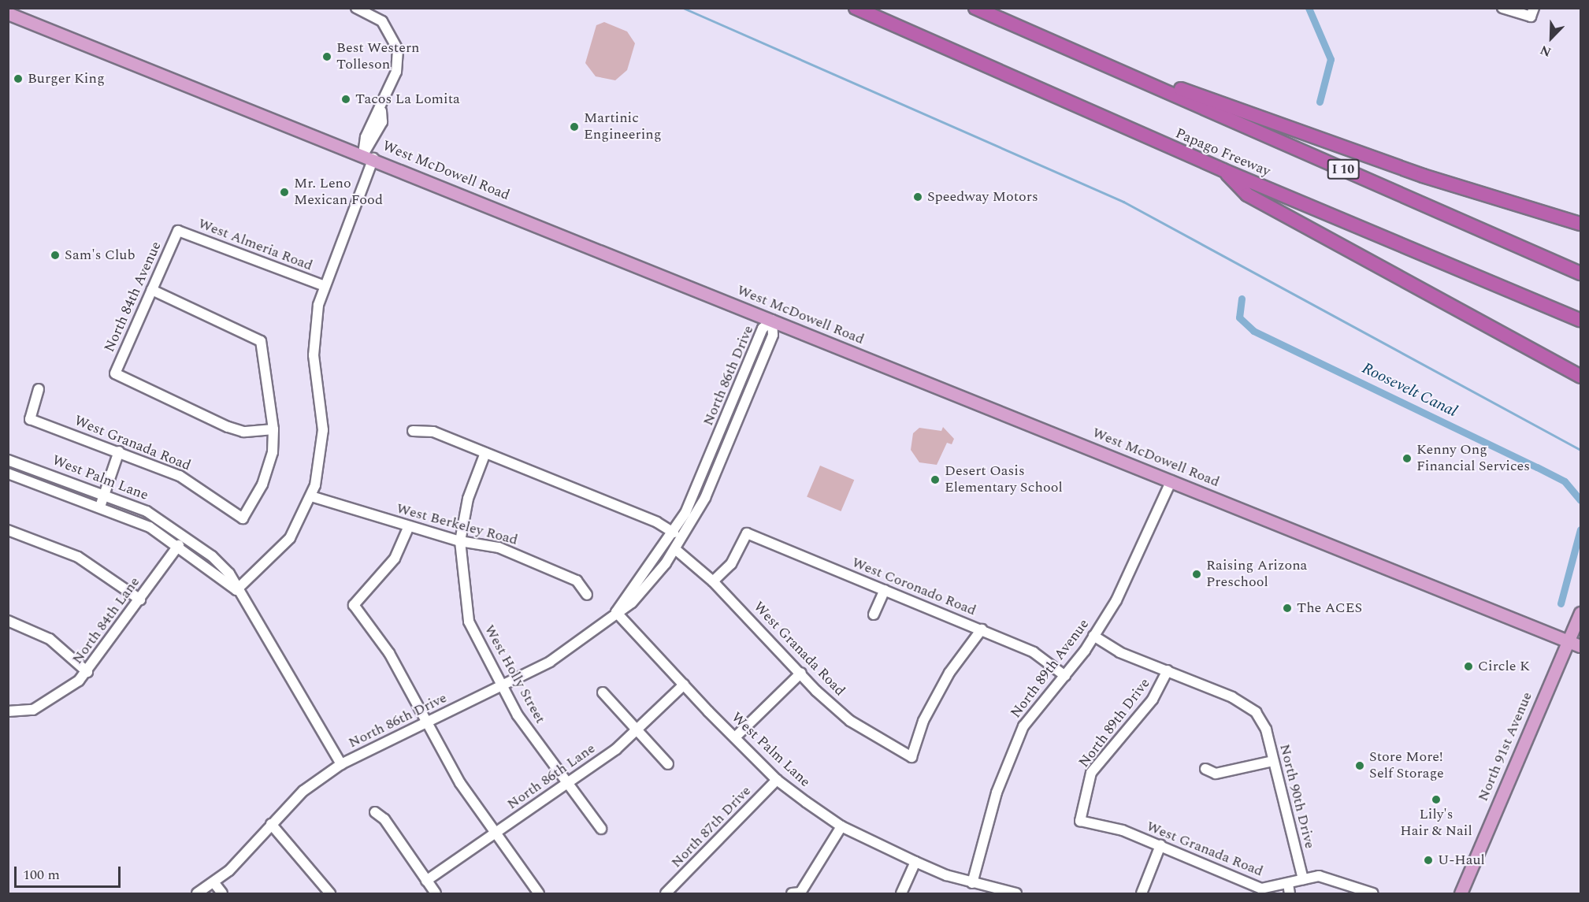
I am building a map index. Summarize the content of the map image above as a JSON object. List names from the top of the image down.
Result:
{
  "streets": {
    "highway": ["Papago Freeway", "I 10"],
    "main road": ["West McDowell Road", "North 91st Avenue"],
    "street": [
      "West Almeria Road",
      "North 84th Avenue",
      "North 86th Drive",
      "West Granada Road",
      "West Palm Lane",
      "West Berkeley Road",
      "West Coronado Road",
      "North 84th Lane",
      "North 89th Avenue",
      "West Holly Street",
      "North 89th Drive",
      "North 86th Lane",
      "North 90th Drive",
      "North 87th Drive"
    ]
  },
  "crossings": [
    ["West McDowell Road", "North 86th Drive"],
    ["West McDowell Road", "North 89th Avenue"],
    ["West McDowell Road", "North 91st Avenue"],
    ["West Almeria Road", "North 84th Avenue"],
    ["North 84th Avenue", "West Granada Road"],
    ["North 86th Drive", "West Granada Road"],
    ["North 86th Drive", "West Palm Lane"],
    ["North 86th Drive", "West Holly Street"],
    ["West Granada Road", "West Coronado Road"],
    ["West Granada Road", "North 89th Drive"],
    ["West Granada Road", "North 90th Drive"],
    ["West Palm Lane", "North 84th Lane"],
    ["West Palm Lane", "North 89th Avenue"],
    ["West Palm Lane", "North 86th Lane"],
    ["West Palm Lane", "North 87th Drive"],
    ["West Berkeley Road", "West Holly Street"],
    ["West Coronado Road", "North 89th Avenue"],
    ["West Holly Street", "North 86th Lane"],
    ["North 89th Drive", "North 90th Drive"]
  ],
  "water": ["Roosevelt Canal"],
  "places": [
    "Best Western Tolleson",
    "Burger King",
    "Tacos La Lomita",
    "Martinic Engineering",
    "Mr. Leno Mexican Food",
    "Speedway Motors",
    "Sam's Club",
    "Kenny Ong Financial Services",
    "Desert Oasis Elementary School",
    "Raising Arizona Preschool",
    "The ACES",
    "Circle K",
    "Store More! Self Storage",
    "Lily's Hair & Nail",
    "U-Haul"
  ],
  "scale_bar": "100 m",
  "north": "bottom left"
}
